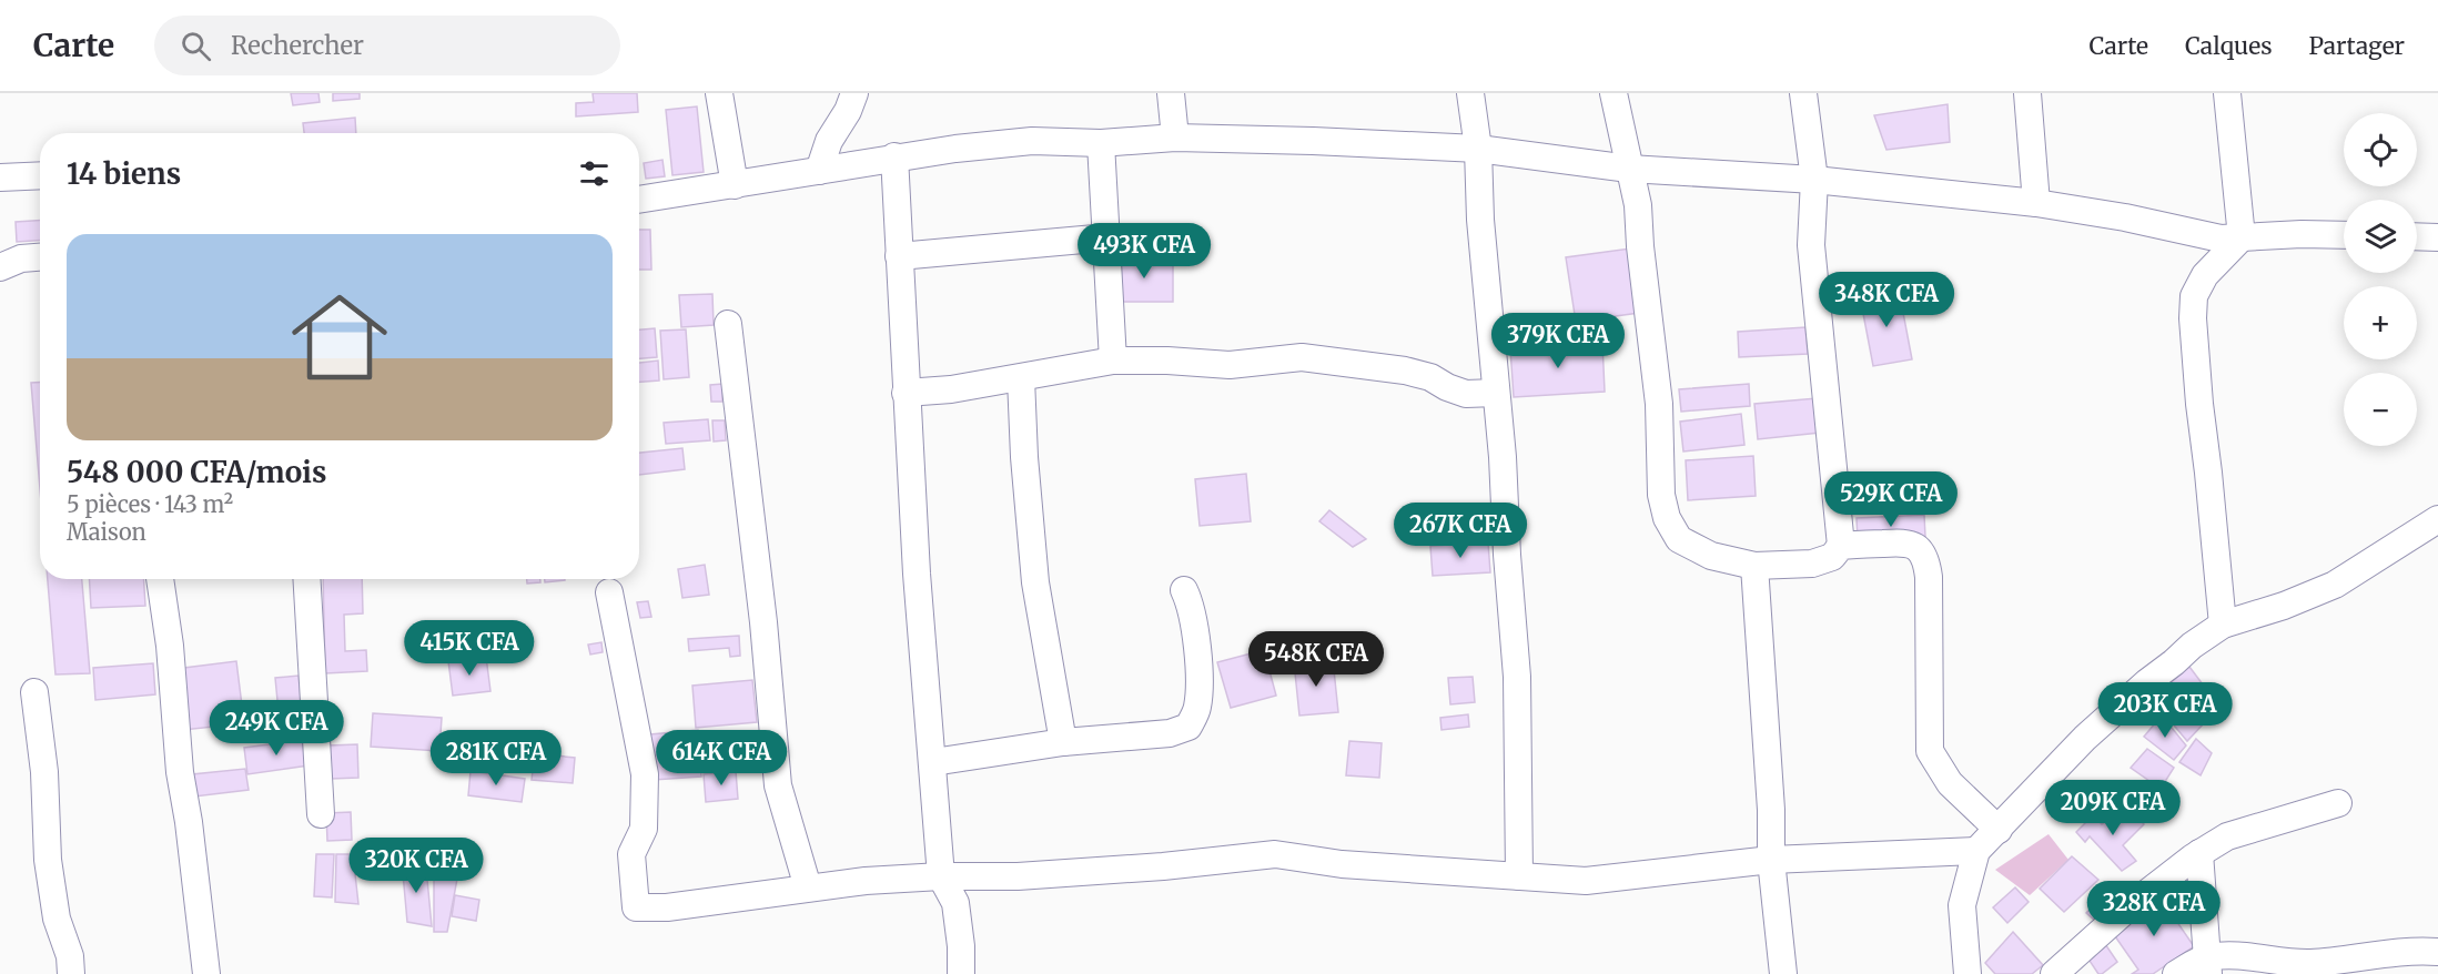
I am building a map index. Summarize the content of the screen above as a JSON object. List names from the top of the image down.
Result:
{
  "page": {
    "header": "Carte",
    "search": "Rechercher",
    "nav": ["Carte", "Calques", "Partager"],
    "map_buttons": ["+", "−"],
    "heading": "14 biens",
    "list": [
      {
        "name": "548 000 CFA/mois",
        "note": "5 pièces · 143 m² · Maison"
      }
    ],
    "price": [
      "493K CFA",
      "348K CFA",
      "379K CFA",
      "529K CFA",
      "267K CFA",
      "415K CFA",
      "548K CFA",
      "203K CFA",
      "249K CFA",
      "281K CFA",
      "614K CFA",
      "209K CFA",
      "320K CFA",
      "328K CFA"
    ]
  }
}
